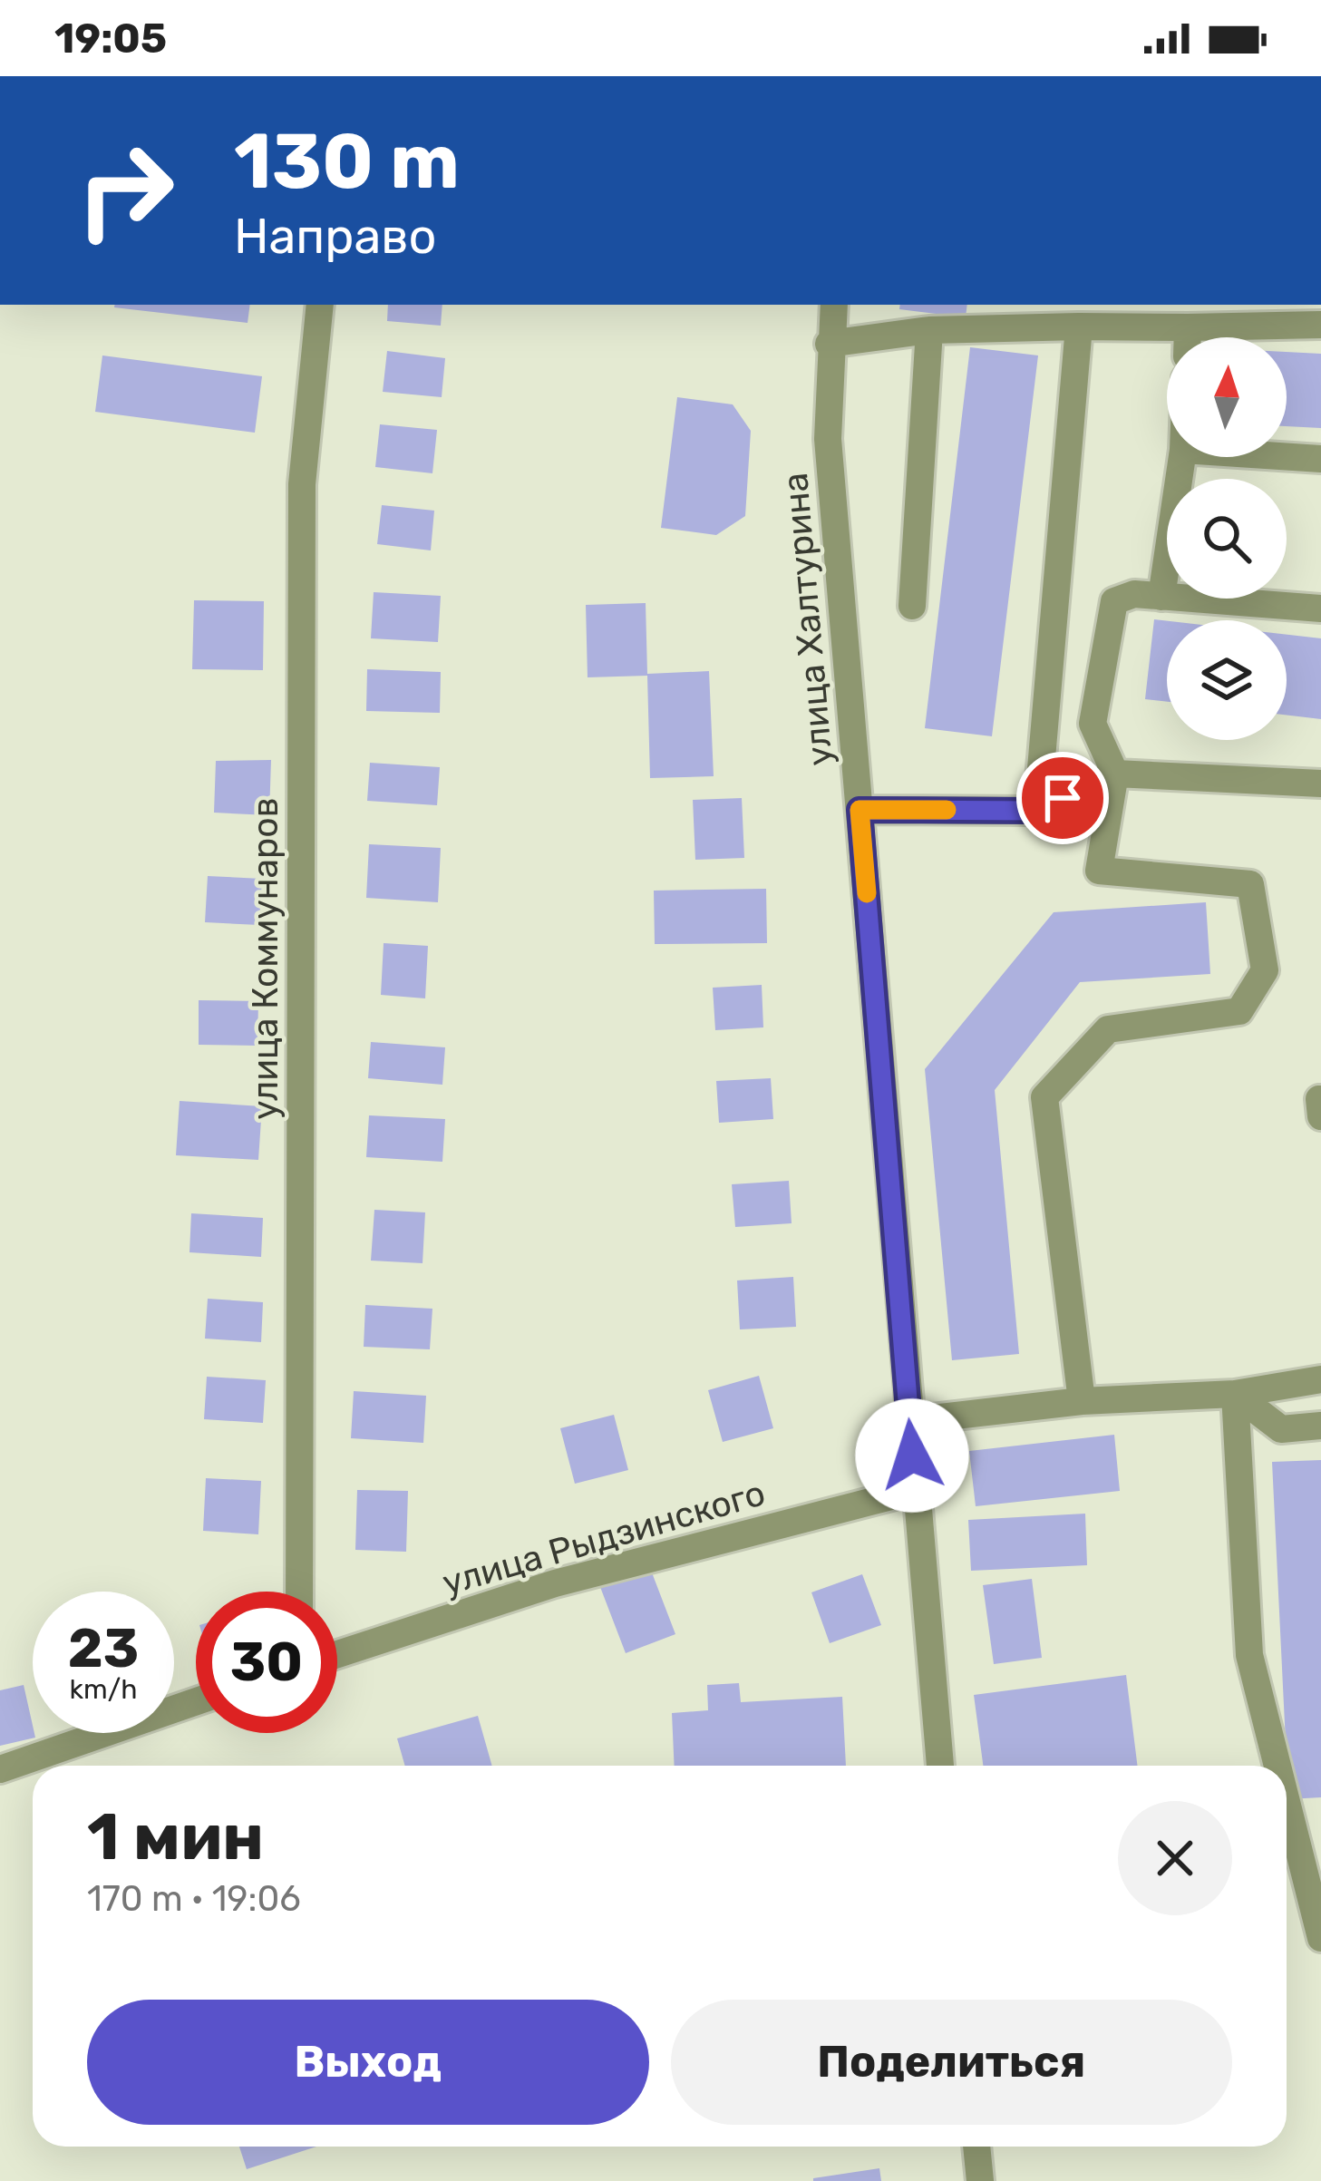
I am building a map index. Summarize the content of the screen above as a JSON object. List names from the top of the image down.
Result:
{
  "streets": {
    "street": ["улица Халтурина", "улица Коммунаров", "улица Рыдзинского"]
  },
  "crossings": [
    ["улица Халтурина", "улица Рыдзинского"]
  ],
  "north": "top",
  "page": {
    "status": "19:05",
    "turn": ["130 m", "Направо"],
    "speed": "23 km/h",
    "limit": "30",
    "heading": ["1 мин", "170 m · 19:06"],
    "buttons": ["Выход", "Поделиться"]
  }
}
